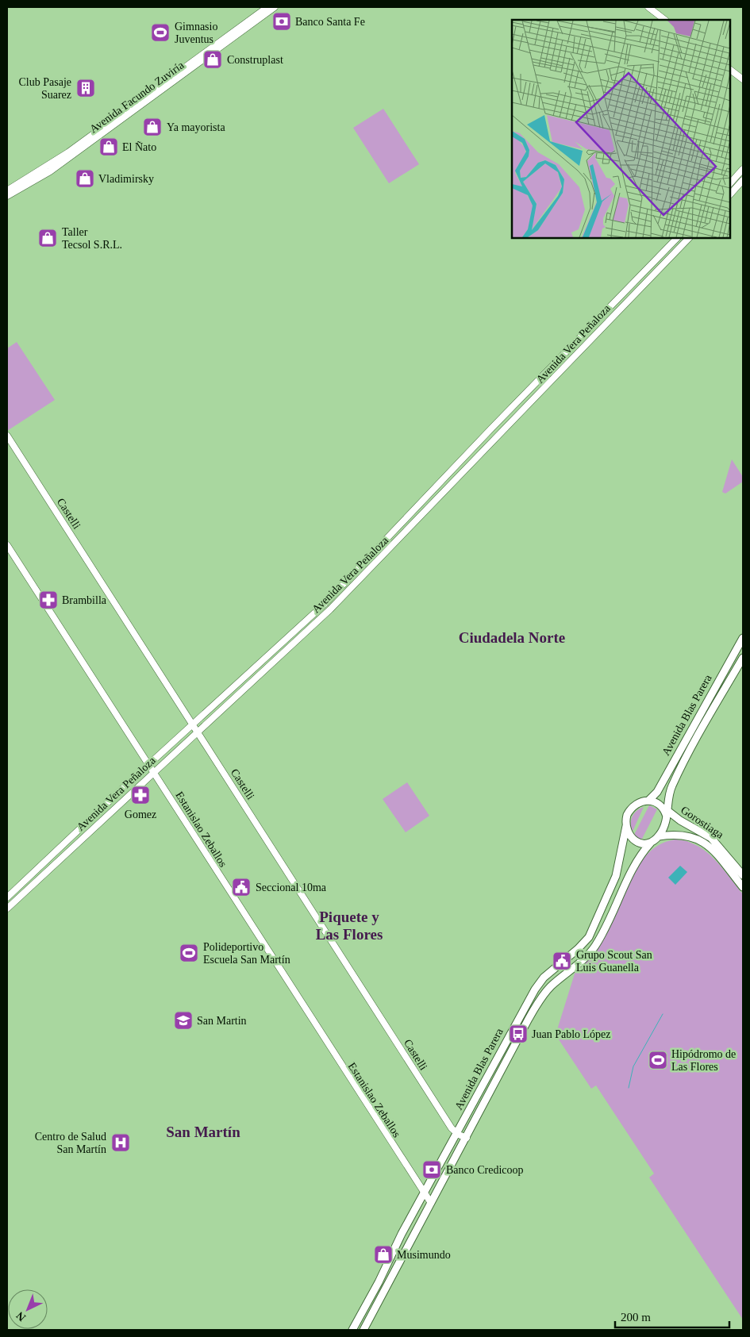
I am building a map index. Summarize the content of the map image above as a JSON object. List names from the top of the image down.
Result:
{
  "streets": {
    "main road": [
      "Avenida Facundo Zuviría",
      "Avenida Vera Peñaloza",
      "Castelli",
      "Avenida Blas Parera",
      "Gorostiaga",
      "Estanislao Zeballos"
    ]
  },
  "crossings": [
    ["Avenida Vera Peñaloza", "Castelli"],
    ["Avenida Vera Peñaloza", "Estanislao Zeballos"],
    ["Castelli", "Avenida Blas Parera"],
    ["Avenida Blas Parera", "Gorostiaga"],
    ["Avenida Blas Parera", "Estanislao Zeballos"]
  ],
  "districts": ["Ciudadela Norte", "Piquete y Las Flores", "San Martín"],
  "places": {
    "bank": ["Banco Santa Fe", "Banco Credicoop"],
    "sports": ["Gimnasio Juventus", "Polideportivo Escuela San Martín", "Hipódromo de Las Flores"],
    "shop": [
      "Construplast",
      "Ya mayorista",
      "El Ñato",
      "Vladimirsky",
      "Taller Tecsol S.R.L.",
      "Musimundo"
    ],
    "building": ["Club Pasaje Suarez"],
    "pharmacy": ["Brambilla", "Gomez"],
    "public building": ["Seccional 10ma", "Grupo Scout San Luis Guanella"],
    "school or university": ["San Martin"],
    "bus stop": ["Juan Pablo López"],
    "hospital": ["Centro de Salud San Martín"]
  },
  "scale_bar": "200 m",
  "north": "bottom left"
}
